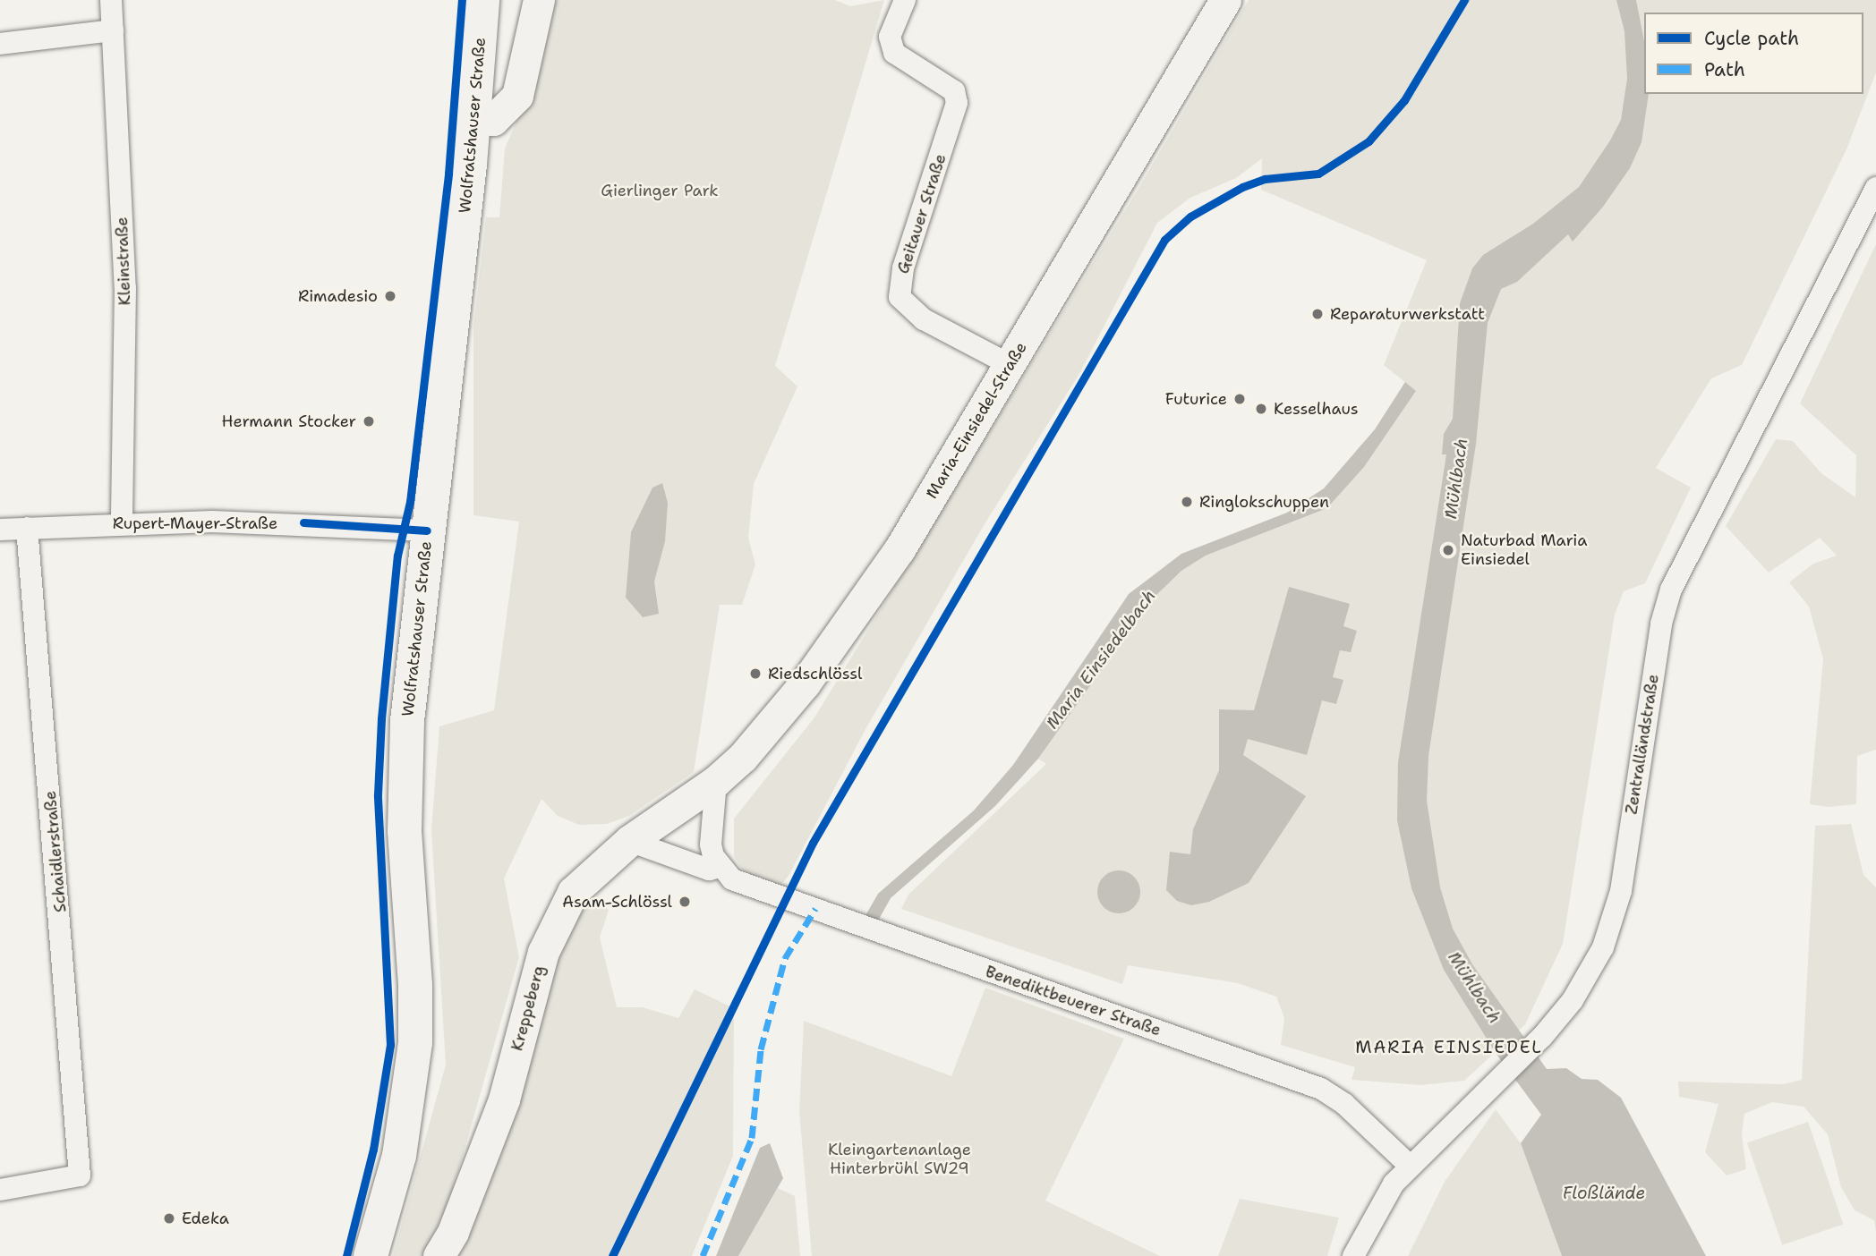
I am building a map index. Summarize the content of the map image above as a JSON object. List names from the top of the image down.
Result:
{
  "streets": {
    "main road": ["Wolfratshauser Straße"],
    "street": [
      "Geitauer Straße",
      "Kleinstraße",
      "Maria-Einsiedel-Straße",
      "Rupert-Mayer-Straße",
      "Zentralländstraße",
      "Schaidlerstraße",
      "Benediktbeuerer Straße",
      "Kreppeberg"
    ]
  },
  "crossings": [
    ["Wolfratshauser Straße", "Rupert-Mayer-Straße"],
    ["Geitauer Straße", "Maria-Einsiedel-Straße"],
    ["Kleinstraße", "Rupert-Mayer-Straße"],
    ["Maria-Einsiedel-Straße", "Kreppeberg"],
    ["Rupert-Mayer-Straße", "Schaidlerstraße"],
    ["Zentralländstraße", "Benediktbeuerer Straße"]
  ],
  "districts": ["MARIA EINSIEDEL"],
  "water": ["Mühlbach", "Maria Einsiedelbach", "Floßlände"],
  "parks": ["Gierlinger Park", "Kleingartenanlage Hinterbrühl SW29"],
  "places": [
    "Rimadesio",
    "Reparaturwerkstatt",
    "Futurice",
    "Kesselhaus",
    "Hermann Stocker",
    "Ringlokschuppen",
    "Naturbad Maria Einsiedel",
    "Riedschlössl",
    "Asam-Schlössl",
    "Edeka"
  ],
  "legend": ["Cycle path", "Path"]
}
